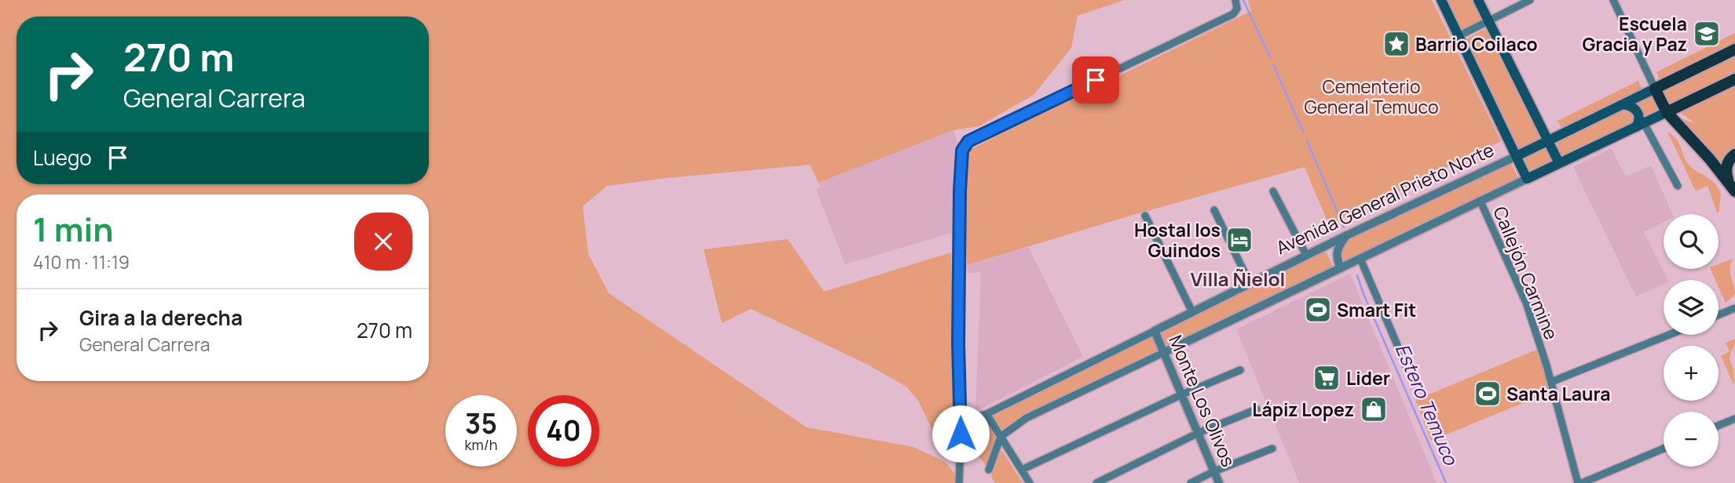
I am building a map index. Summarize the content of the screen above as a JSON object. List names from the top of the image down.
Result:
{
  "streets": {
    "main road": ["Avenida General Prieto Norte"],
    "street": ["Callejón Carmine", "Monte Los Olivos"]
  },
  "crossings": [
    ["Avenida General Prieto Norte", "Monte Los Olivos"]
  ],
  "districts": ["Villa Ñielol"],
  "water": ["Estero Temuco"],
  "parks": ["Cementerio General Temuco"],
  "places": {
    "school or university": ["Escuela Gracia y Paz"],
    "place": ["Barrio Coilaco"],
    "hotel": ["Hostal los Guindos"],
    "sports": ["Smart Fit", "Santa Laura"],
    "supermarket": ["Lider"],
    "shop": ["Lápiz Lopez"]
  },
  "page": {
    "turn": ["270 m", "General Carrera"],
    "then": "Luego",
    "heading": ["1 min", "410 m · 11:19"],
    "map_buttons": ["+", "−"],
    "list": [
      {
        "name": "Gira a la derecha",
        "note": "General Carrera",
        "value": "270 m"
      }
    ],
    "speed": "35 km/h",
    "limit": "40"
  }
}
